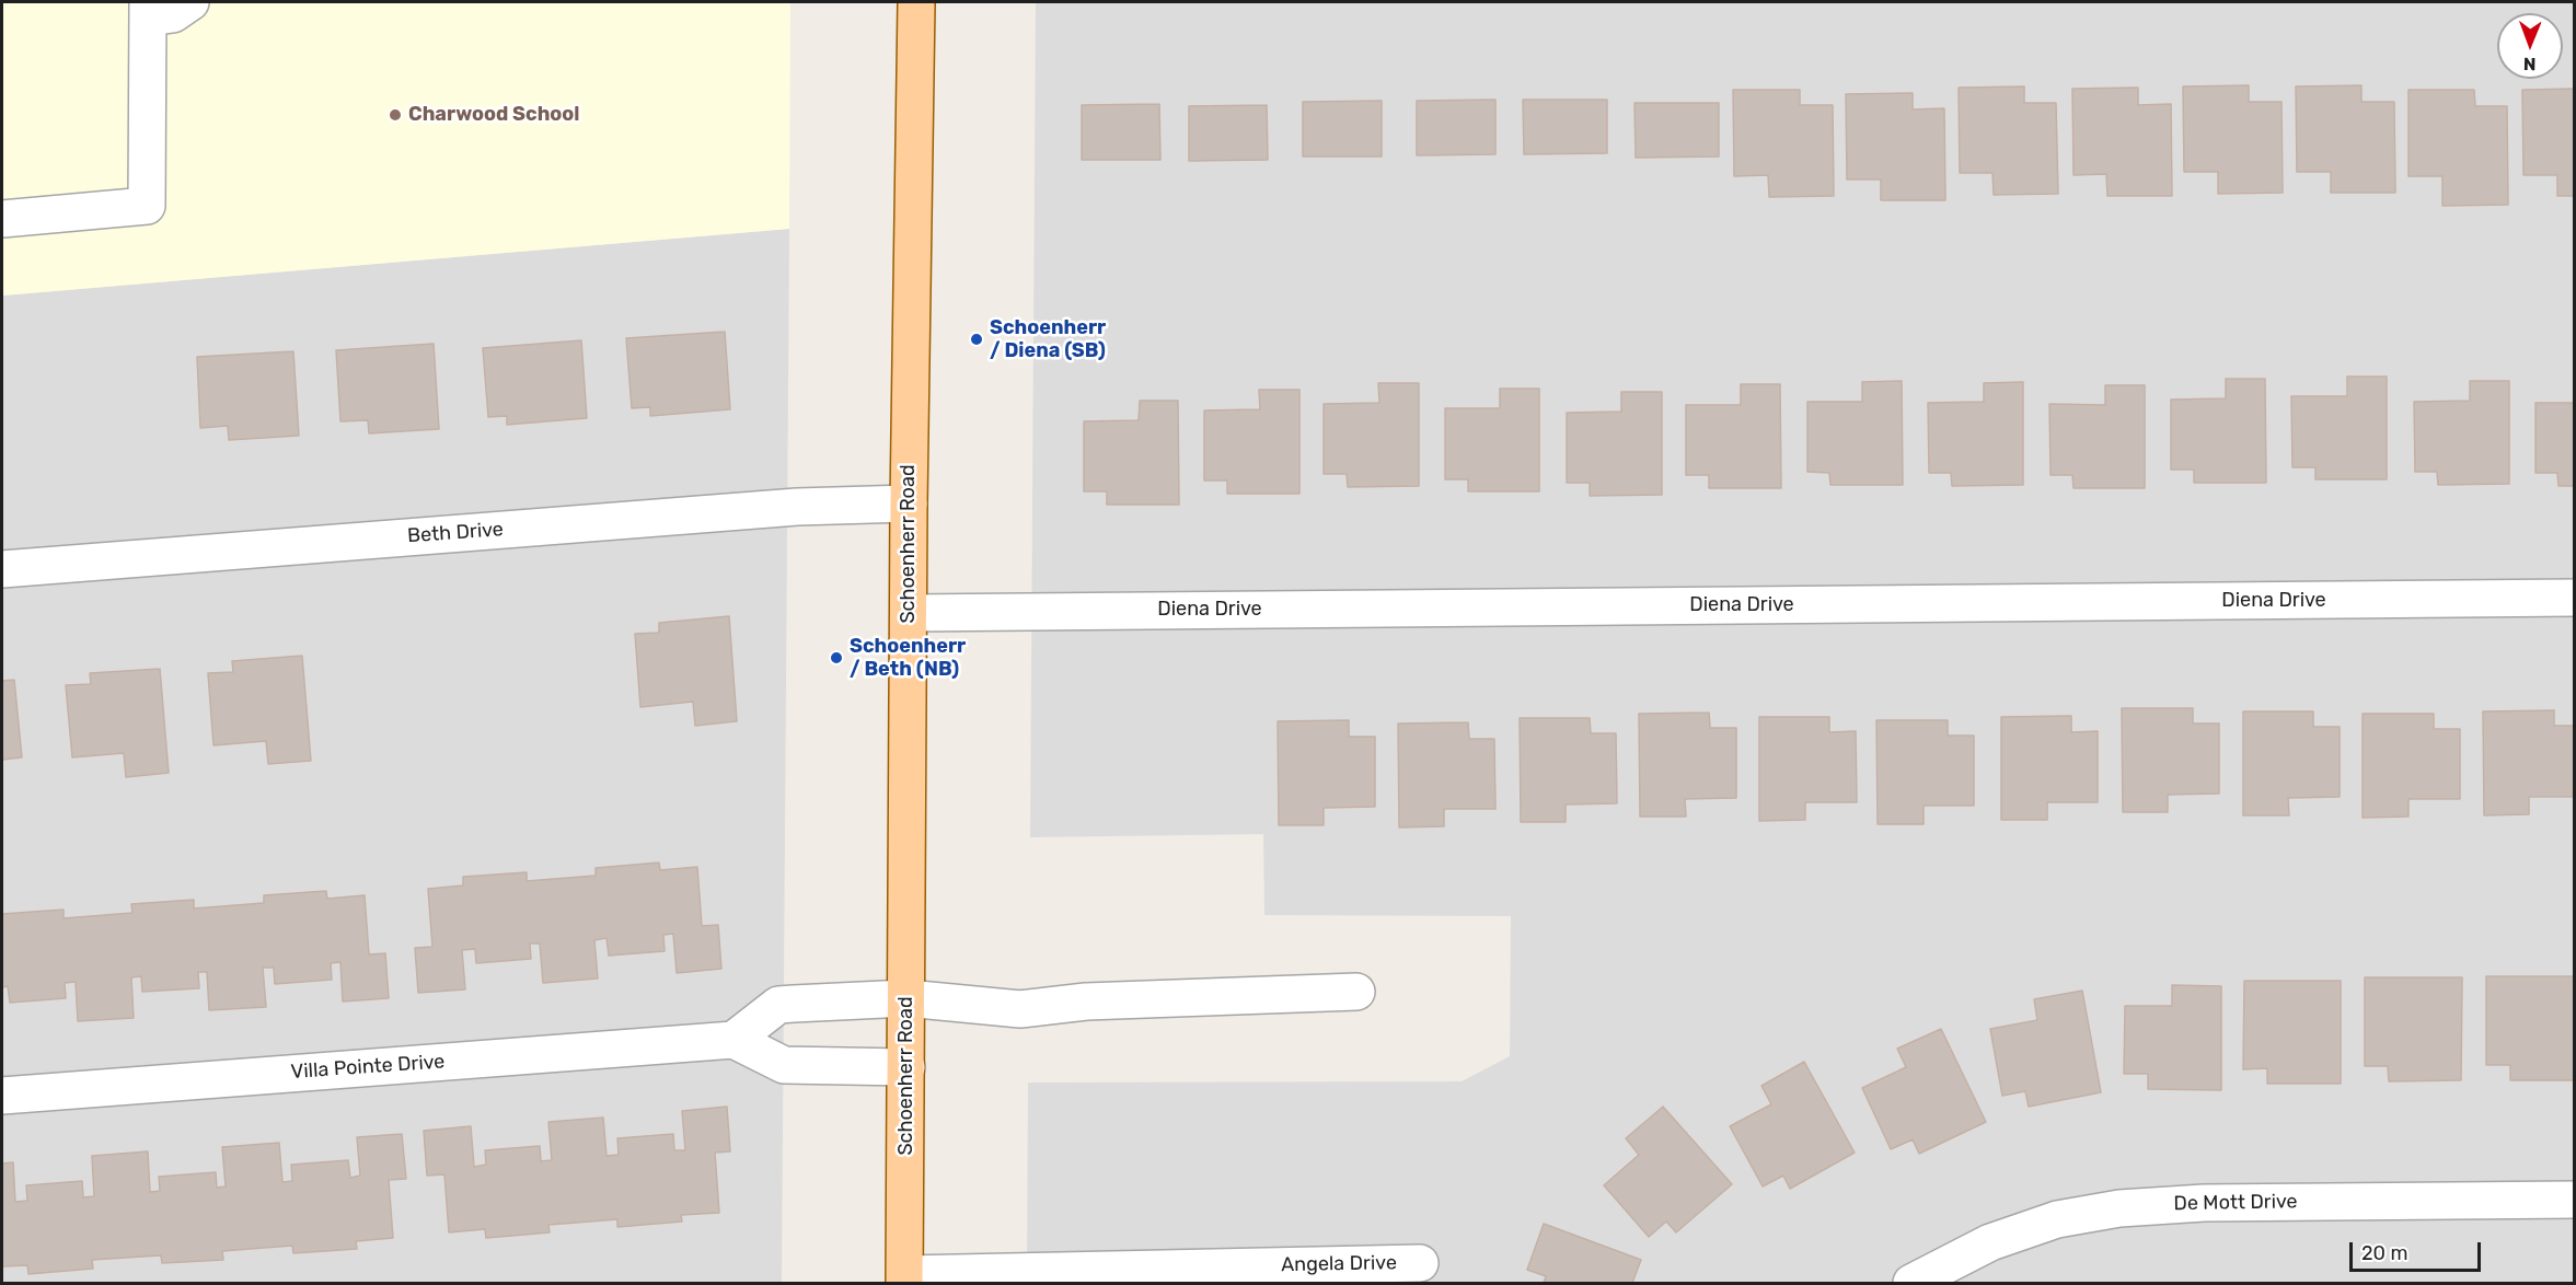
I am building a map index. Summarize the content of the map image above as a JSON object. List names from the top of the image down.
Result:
{
  "streets": {
    "main road": ["Schoenherr Road"],
    "street": [
      "Beth Drive",
      "Diena Drive",
      "Villa Pointe Drive",
      "De Mott Drive",
      "Angela Drive"
    ]
  },
  "crossings": [
    ["Beth Drive", "Schoenherr Road"],
    ["Schoenherr Road", "Diena Drive"],
    ["Schoenherr Road", "Angela Drive"]
  ],
  "places": ["Charwood School", "Schoenherr / Diena (SB)", "Schoenherr / Beth (NB)"],
  "scale_bar": "20 m",
  "north": "bottom"
}
